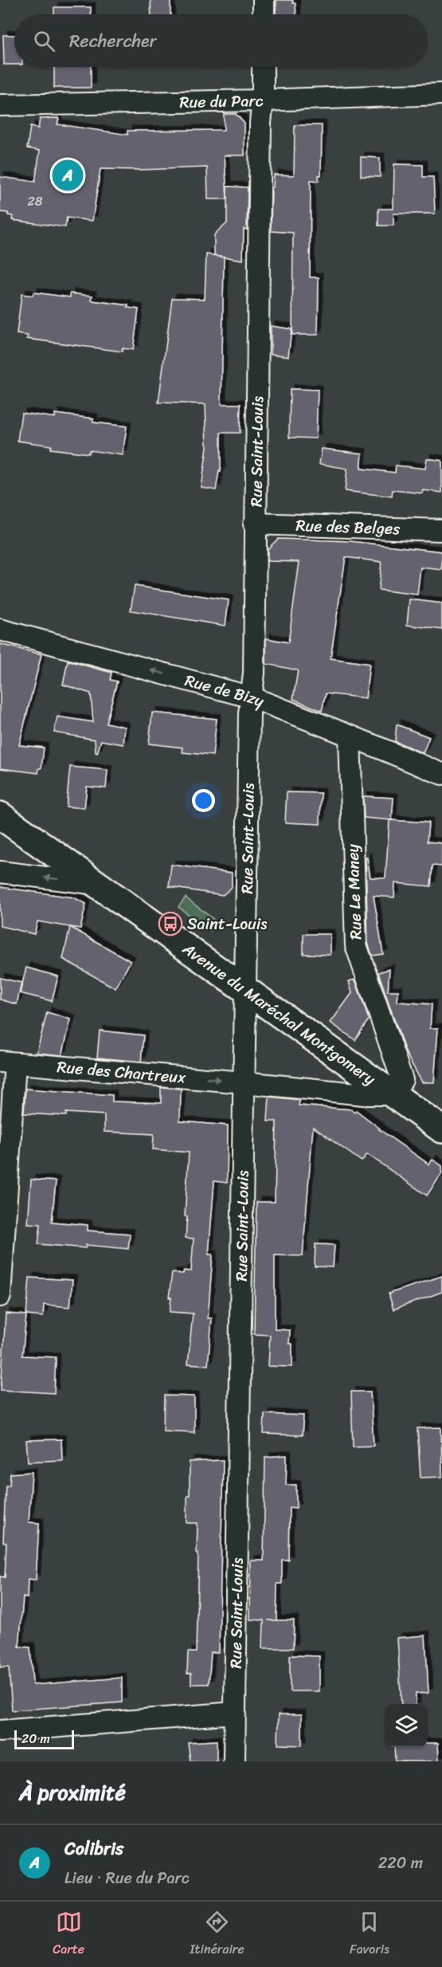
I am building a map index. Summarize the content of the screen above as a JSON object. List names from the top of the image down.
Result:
{
  "streets": {
    "main road": ["Avenue du Maréchal Montgomery"],
    "street": [
      "Rue du Parc",
      "Rue Saint-Louis",
      "Rue des Belges",
      "Rue de Bizy",
      "Rue Le Maney",
      "Rue des Chartreux"
    ]
  },
  "crossings": [
    ["Rue du Parc", "Rue Saint-Louis"],
    ["Rue Saint-Louis", "Rue des Belges"],
    ["Rue Saint-Louis", "Rue de Bizy"],
    ["Rue Saint-Louis", "Avenue du Maréchal Montgomery"],
    ["Rue Saint-Louis", "Rue des Chartreux"],
    ["Rue de Bizy", "Rue Le Maney"],
    ["Rue Le Maney", "Avenue du Maréchal Montgomery"],
    ["Rue Le Maney", "Rue des Chartreux"],
    ["Avenue du Maréchal Montgomery", "Rue des Chartreux"]
  ],
  "one_way": ["Rue de Bizy", "Rue des Chartreux"],
  "places": {
    "bus stop": ["Saint-Louis"]
  },
  "house_numbers": ["28"],
  "scale_bar": "20 m",
  "page": {
    "search": "Rechercher",
    "pins": "A",
    "scale": "20 m",
    "heading": "À proximité",
    "list": [
      {
        "mark": "A",
        "name": "Colibris",
        "note": "Lieu · Rue du Parc",
        "value": "220 m"
      }
    ],
    "nav": ["Carte", "Itinéraire", "Favoris"]
  }
}
